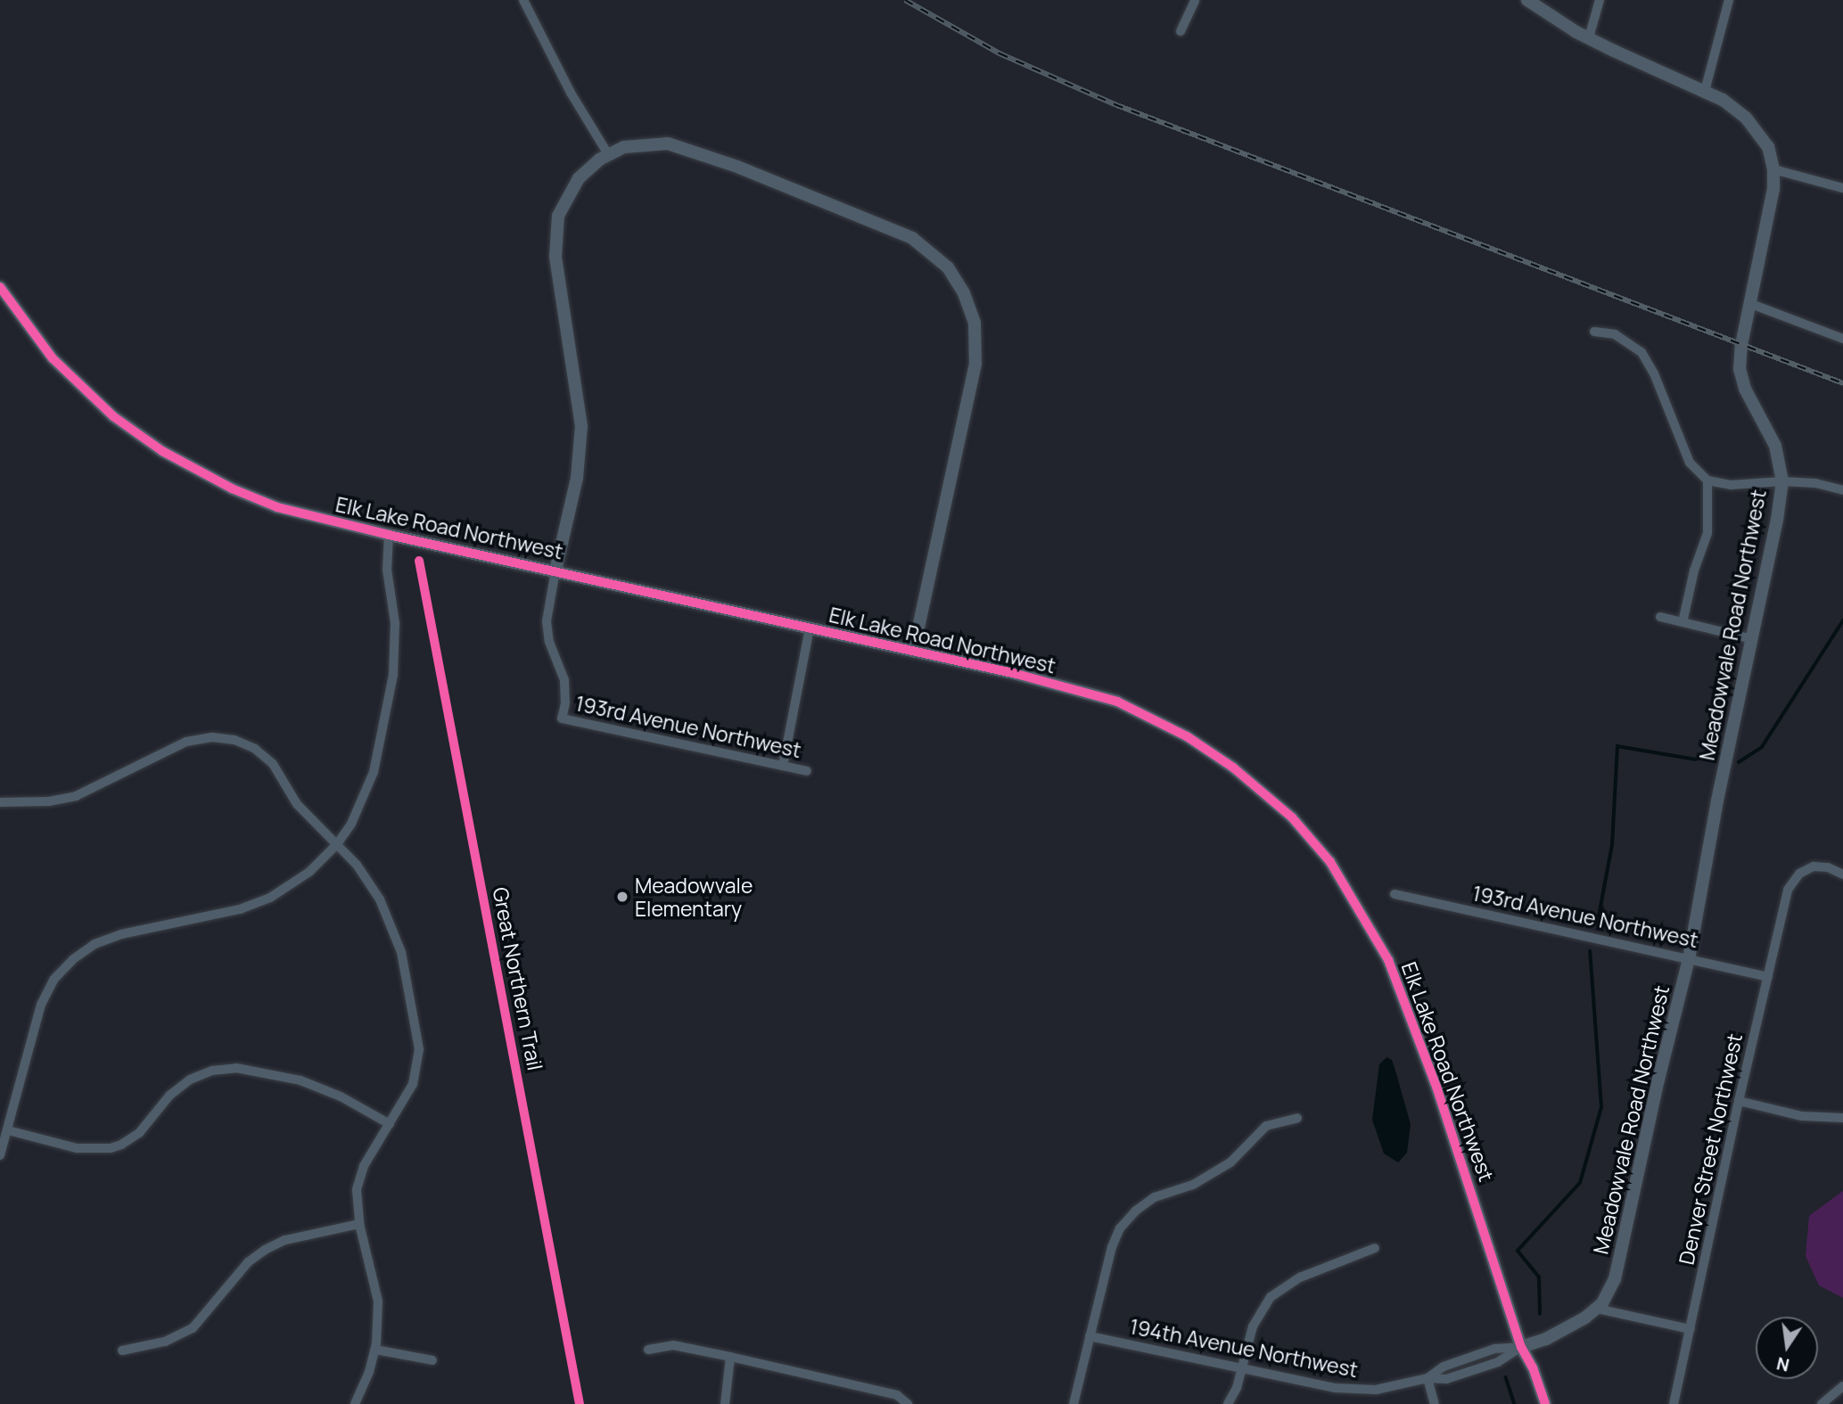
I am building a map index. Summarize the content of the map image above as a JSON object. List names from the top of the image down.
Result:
{
  "streets": {
    "street": [
      "Elk Lake Road Northwest",
      "Meadowvale Road Northwest",
      "193rd Avenue Northwest",
      "Denver Street Northwest",
      "194th Avenue Northwest"
    ],
    "cycle path": ["Great Northern Trail"]
  },
  "crossings": [
    ["Elk Lake Road Northwest", "Meadowvale Road Northwest"],
    ["Elk Lake Road Northwest", "193rd Avenue Northwest"],
    ["Elk Lake Road Northwest", "194th Avenue Northwest"],
    ["Meadowvale Road Northwest", "193rd Avenue Northwest"],
    ["Meadowvale Road Northwest", "194th Avenue Northwest"],
    ["193rd Avenue Northwest", "Denver Street Northwest"]
  ],
  "places": ["Meadowvale Elementary"],
  "north": "bottom"
}
